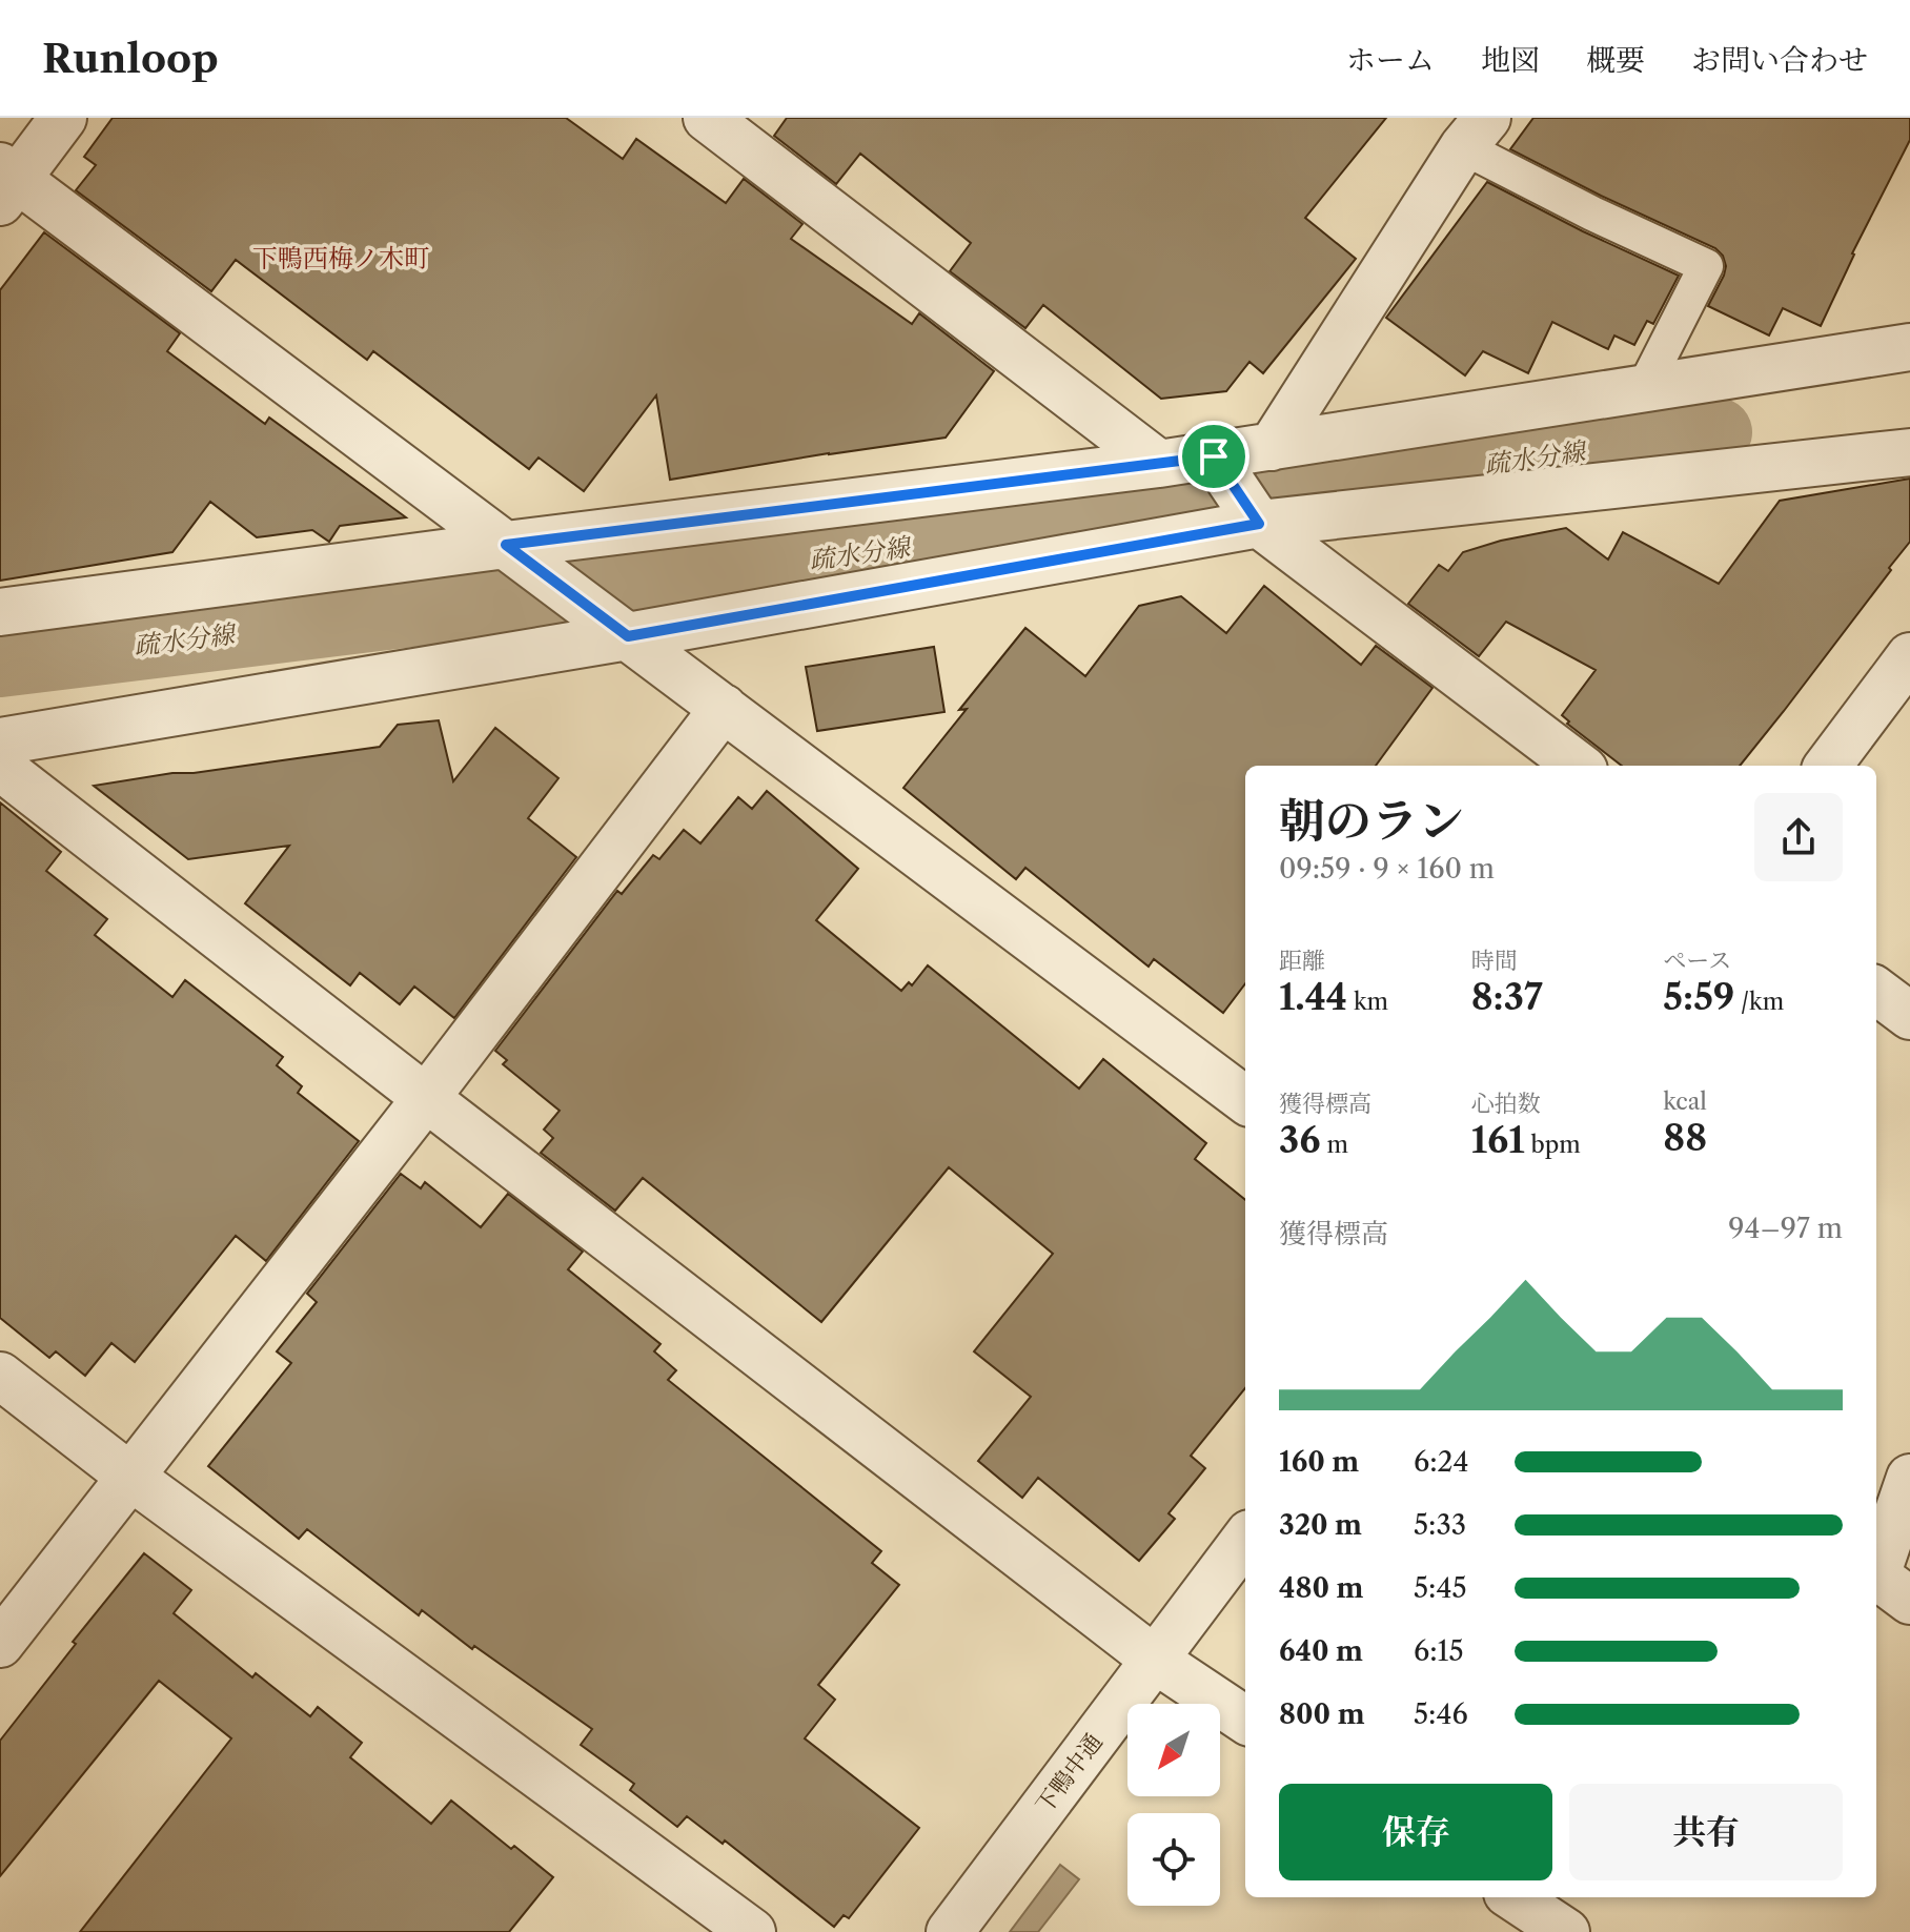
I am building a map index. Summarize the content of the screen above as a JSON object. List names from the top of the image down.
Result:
{
  "streets": {
    "street": ["下鴨中通"]
  },
  "districts": ["下鴨西梅ノ木町"],
  "water": ["疏水分線"],
  "north": "bottom left",
  "page": {
    "header": "Runloop",
    "nav": [
      "ホーム",
      "地図",
      "概要",
      "お問い合わせ"
    ],
    "heading": ["朝のラン", "09:59 · 9 × 160 m"],
    "stats": [
      ["距離", "1.44 km"],
      ["時間", "8:37"],
      ["ペース", "5:59 /km"],
      ["獲得標高", "36 m"],
      ["心拍数", "161 bpm"],
      ["kcal", "88"]
    ],
    "chart": ["獲得標高", "94–97 m"],
    "list": [
      {
        "name": "160 m",
        "note": "6:24"
      },
      {
        "name": "320 m",
        "note": "5:33"
      },
      {
        "name": "480 m",
        "note": "5:45"
      },
      {
        "name": "640 m",
        "note": "6:15"
      },
      {
        "name": "800 m",
        "note": "5:46"
      }
    ],
    "buttons": ["保存", "共有"]
  }
}
